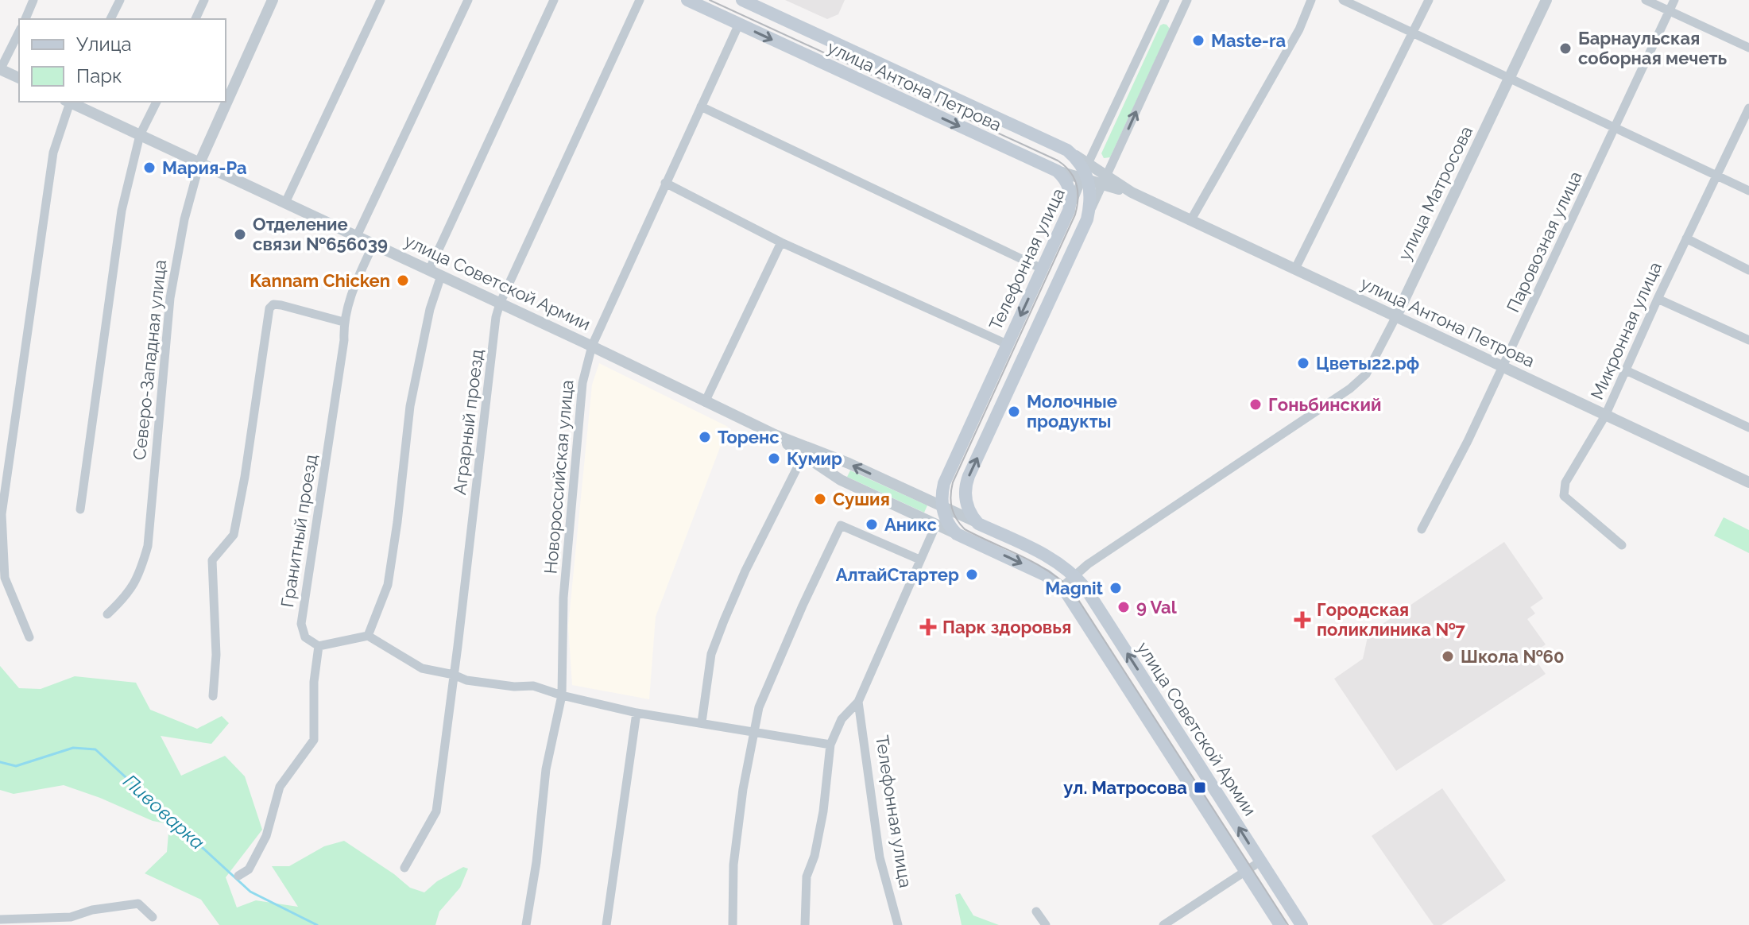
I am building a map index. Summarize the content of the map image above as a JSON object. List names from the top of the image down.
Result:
{
  "streets": {
    "main road": ["улица Антона Петрова", "Телефонная улица", "улица Советской Армии"],
    "street": [
      "улица Матросова",
      "Паровозная улица",
      "Микронная улица",
      "Северо-Западная улица",
      "Аграрный проезд",
      "Новороссийская улица",
      "Гранитный проезд"
    ]
  },
  "crossings": [
    ["улица Антона Петрова", "улица Матросова"],
    ["улица Антона Петрова", "Паровозная улица"],
    ["улица Антона Петрова", "Телефонная улица"],
    ["улица Антона Петрова", "Микронная улица"],
    ["улица Антона Петрова", "Новороссийская улица"],
    ["улица Матросова", "улица Советской Армии"],
    ["Телефонная улица", "улица Советской Армии"],
    ["улица Советской Армии", "Северо-Западная улица"],
    ["улица Советской Армии", "Аграрный проезд"],
    ["улица Советской Армии", "Новороссийская улица"],
    ["улица Советской Армии", "Гранитный проезд"]
  ],
  "water": ["Пивоварка"],
  "places": {
    "other": [
      "Maste-ra",
      "Барнаульская соборная мечеть",
      "Мария-Ра",
      "Отделение связи №656039",
      "Kannam Chicken",
      "Цветы22.рф",
      "Гоньбинский",
      "Молочные продукты",
      "Торенс",
      "Кумир",
      "Сушия",
      "Аникс",
      "АлтайСтартер",
      "Magnit",
      "9 Val",
      "Школа №60"
    ],
    "health": ["Городская поликлиника №7", "Парк здоровья"],
    "transit": ["ул. Матросова"]
  },
  "legend": ["Улица", "Парк"]
}
